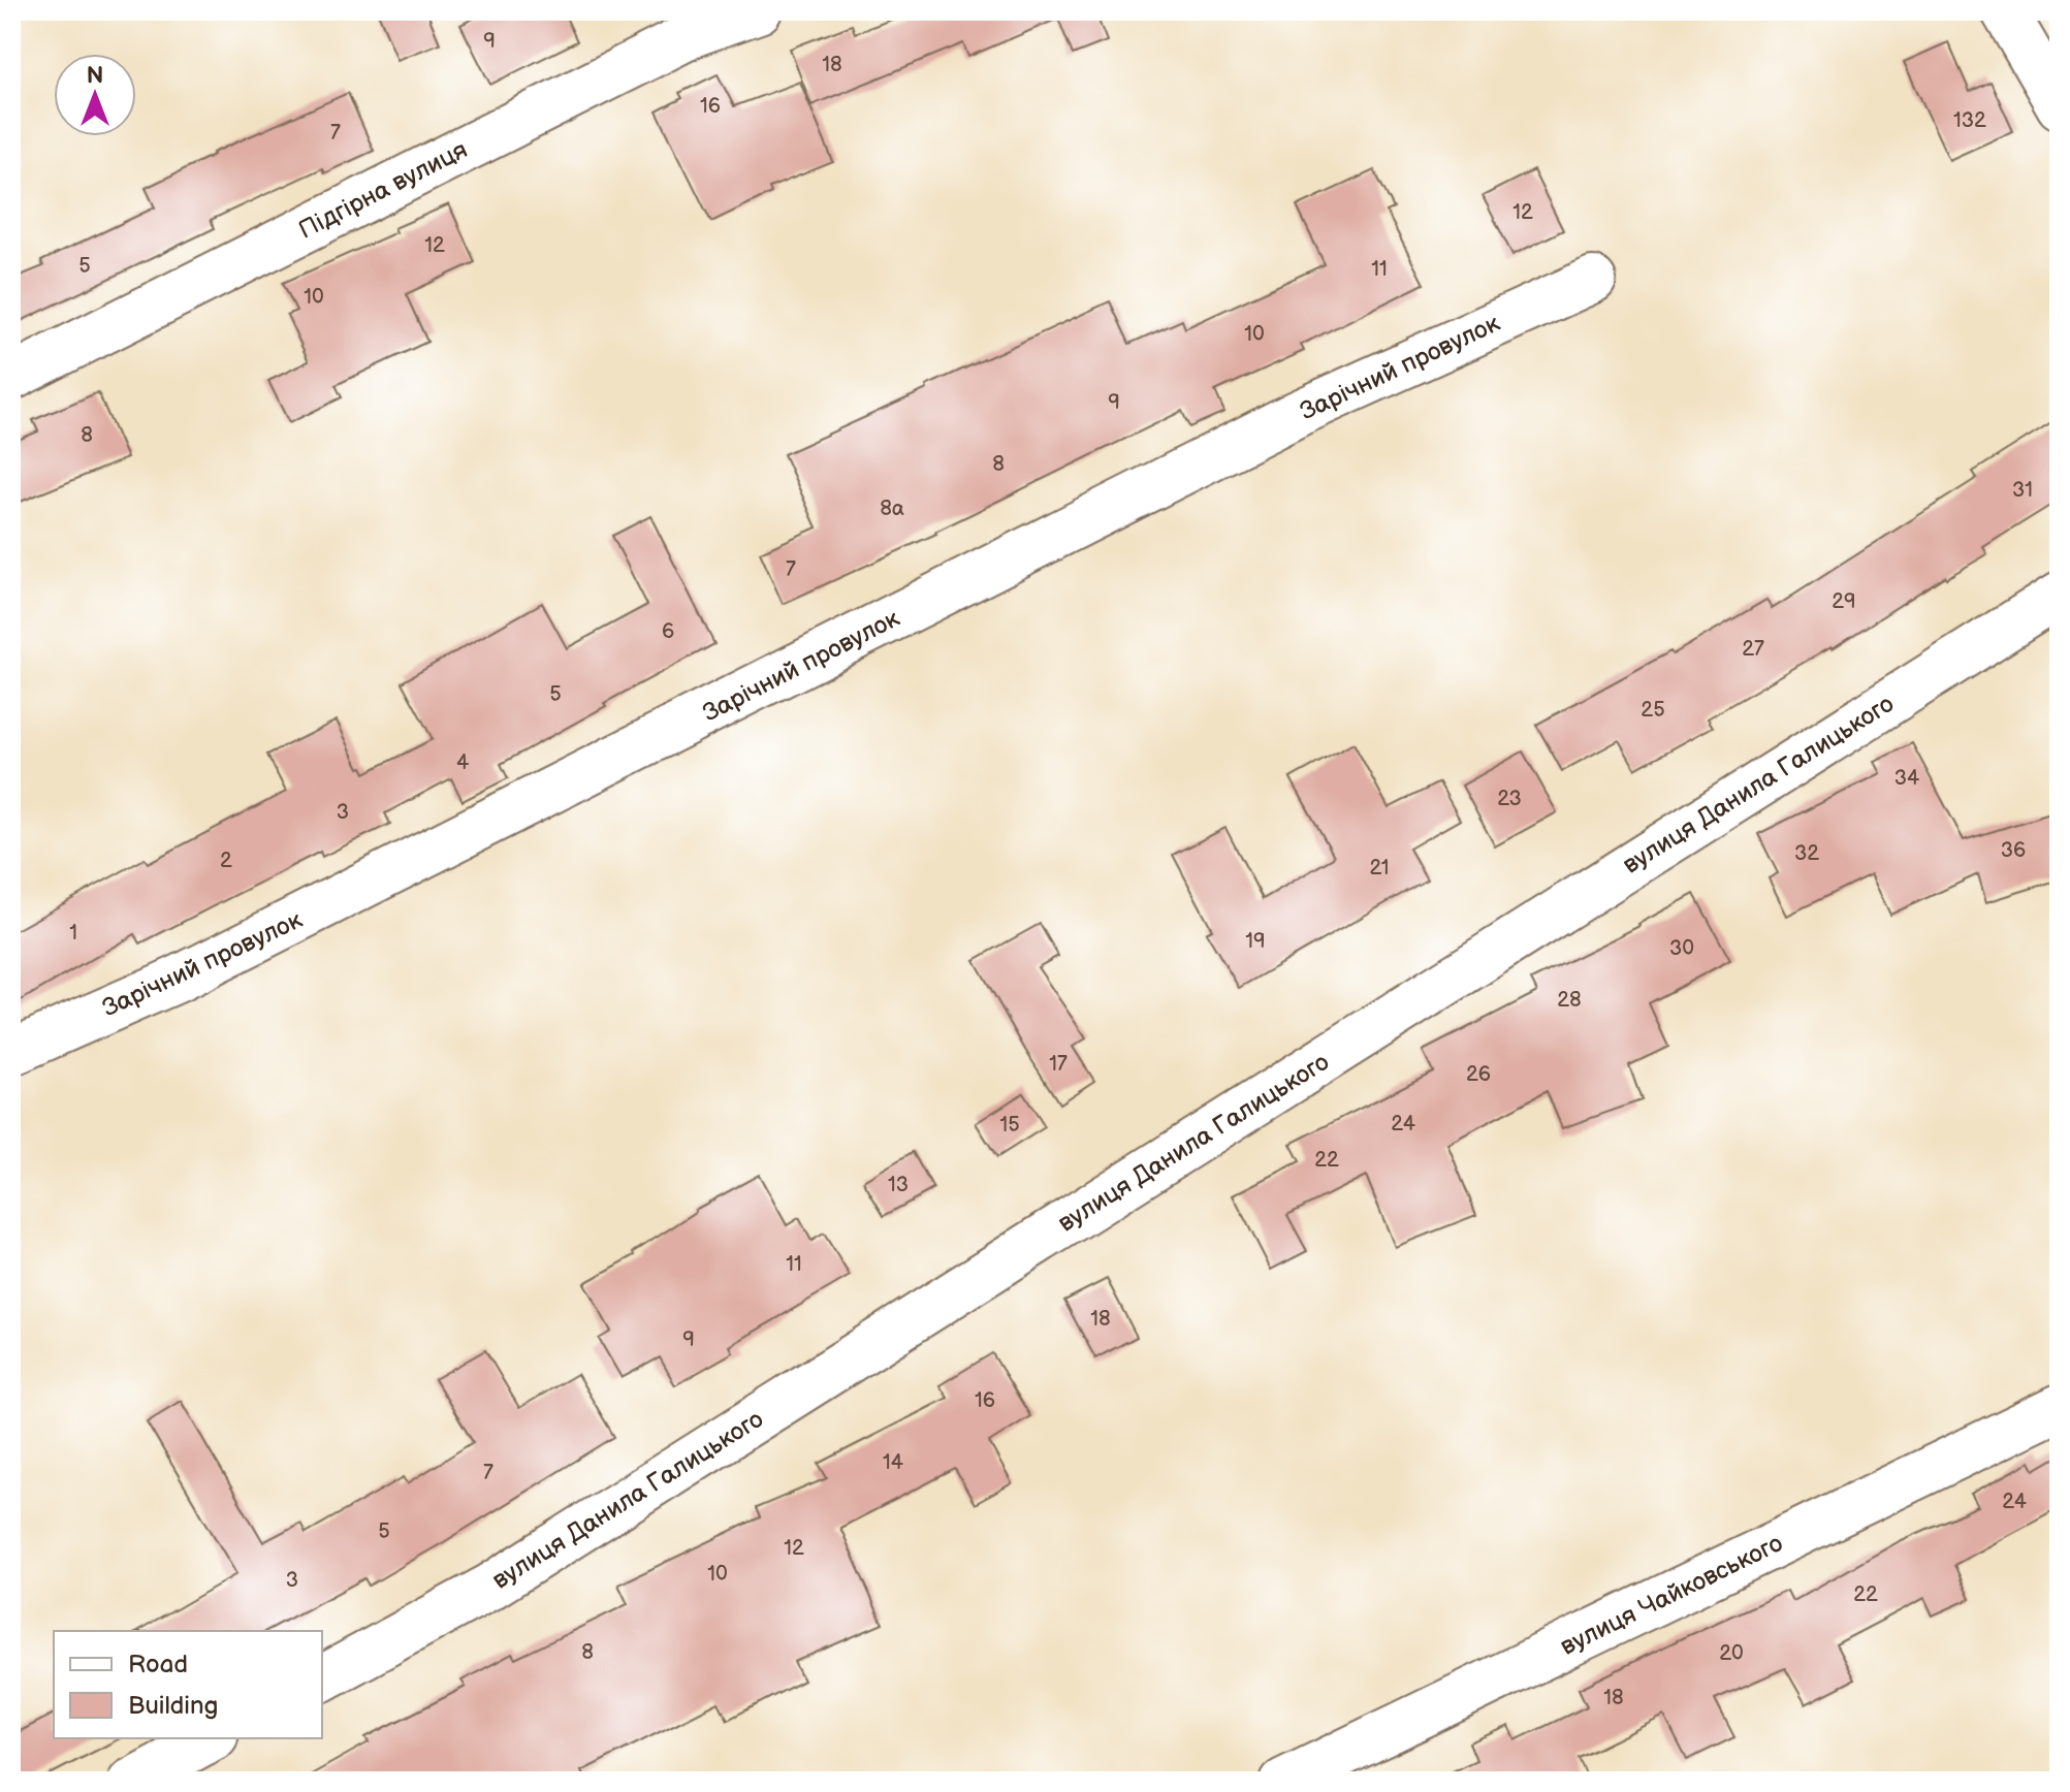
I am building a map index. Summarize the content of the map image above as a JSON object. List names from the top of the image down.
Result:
{
  "streets": {
    "street": [
      "Підгірна вулиця",
      "Зарічний провулок",
      "вулиця Данила Галицького",
      "вулиця Чайковського"
    ]
  },
  "house_numbers": [
    "9",
    "18",
    "16",
    "132",
    "7",
    "12",
    "12",
    "5",
    "11",
    "10",
    "10",
    "9",
    "8",
    "8",
    "31",
    "8а",
    "7",
    "29",
    "6",
    "27",
    "5",
    "25",
    "4",
    "34",
    "23",
    "3",
    "36",
    "32",
    "2",
    "21",
    "1",
    "19",
    "30",
    "28",
    "17",
    "26",
    "24",
    "15",
    "22",
    "13",
    "11",
    "18",
    "9",
    "16",
    "14",
    "7",
    "24",
    "5",
    "12",
    "10",
    "3",
    "22",
    "8",
    "20",
    "18"
  ],
  "legend": ["Road", "Building"],
  "north": "top"
}
